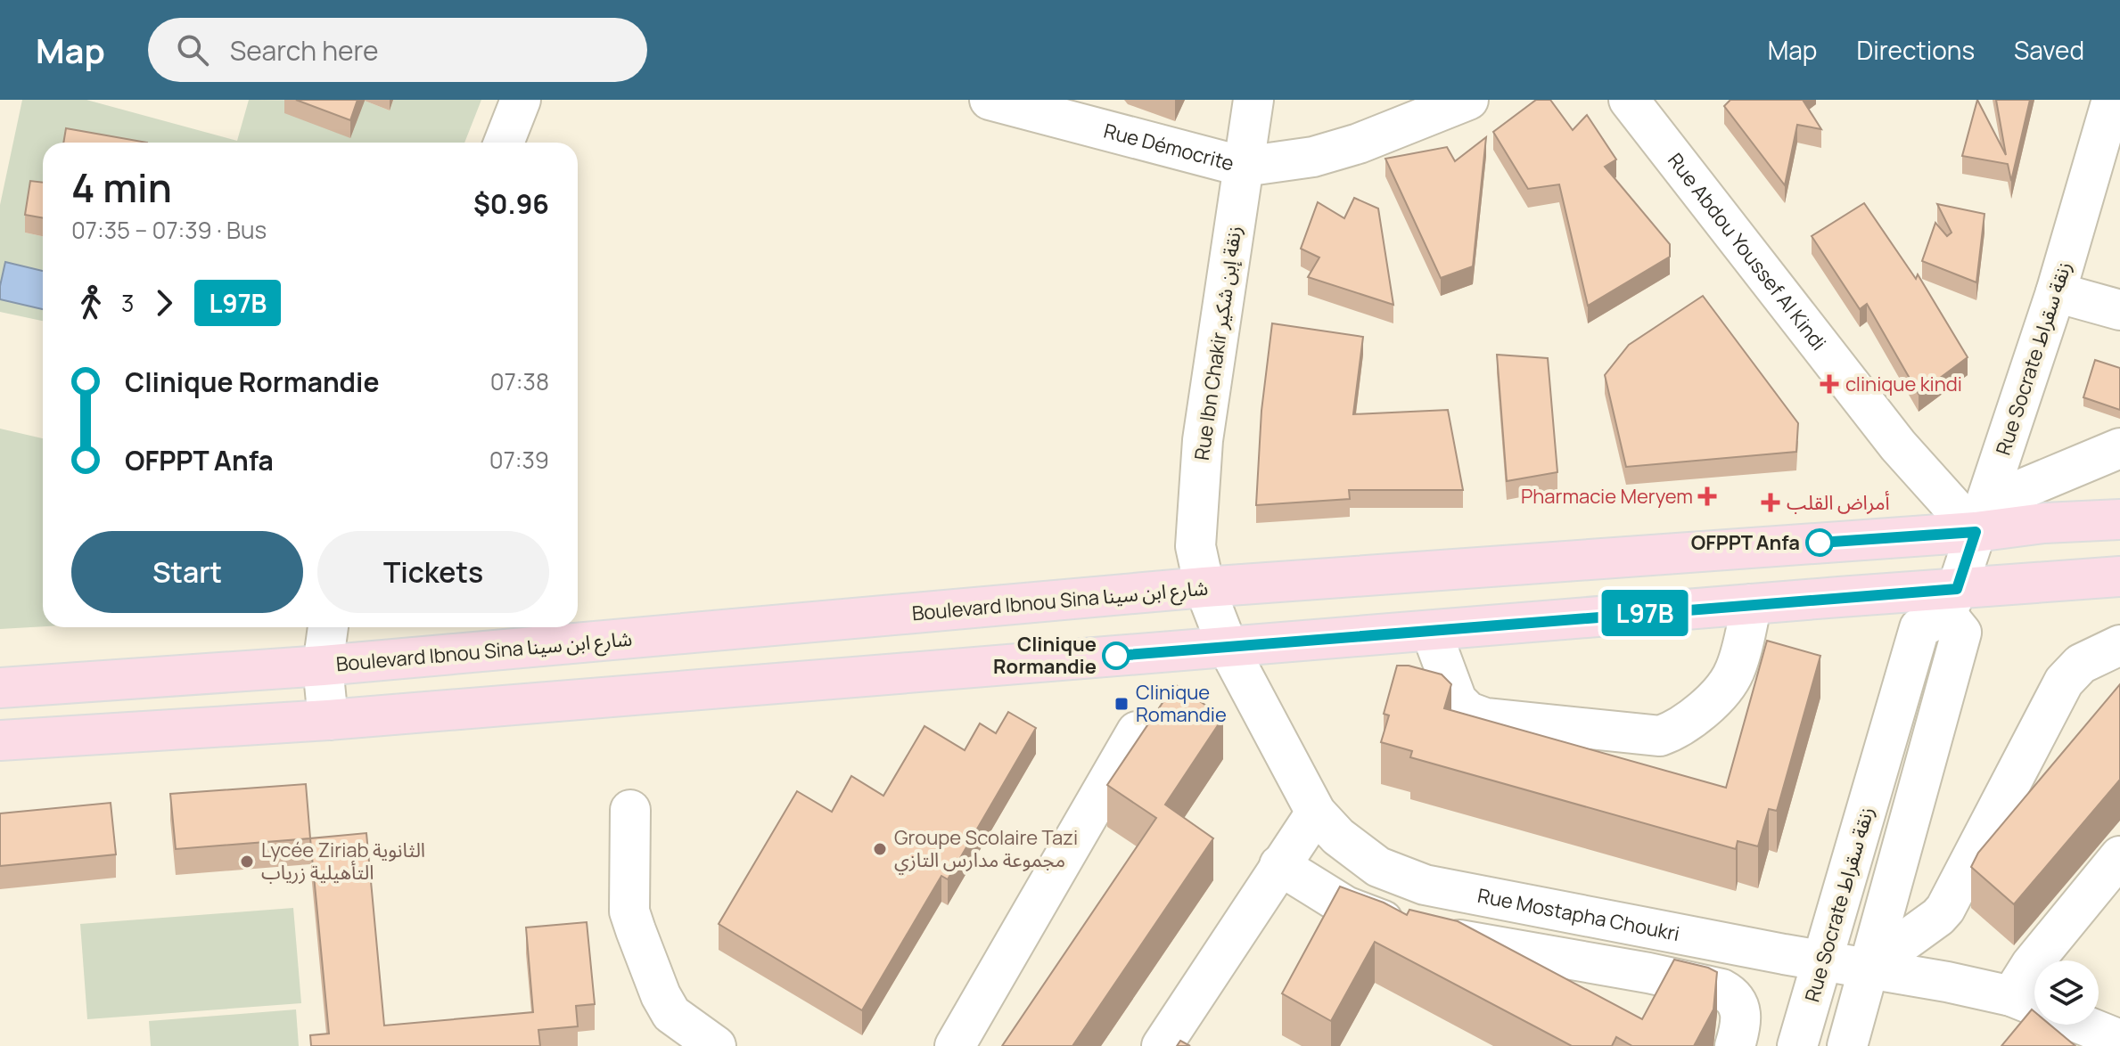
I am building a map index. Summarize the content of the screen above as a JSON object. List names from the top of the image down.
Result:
{
  "streets": {
    "main road": ["Boulevard Ibnou Sina شارع ابن سينا"],
    "street": [
      "Rue Démocrite",
      "Rue Abdou Youssef Al Kindi",
      "Rue Ibn Chakir زنقة إبن شكير",
      "Rue Socrate زنقة سقراط",
      "Rue Mostapha Choukri"
    ]
  },
  "crossings": [
    ["Rue Démocrite", "Rue Ibn Chakir زنقة إبن شكير"],
    ["Rue Abdou Youssef Al Kindi", "Rue Socrate زنقة سقراط"],
    ["Rue Abdou Youssef Al Kindi", "Boulevard Ibnou Sina شارع ابن سينا"],
    ["Rue Ibn Chakir زنقة إبن شكير", "Boulevard Ibnou Sina شارع ابن سينا"],
    ["Rue Ibn Chakir زنقة إبن شكير", "Rue Mostapha Choukri"],
    ["Rue Socrate زنقة سقراط", "Boulevard Ibnou Sina شارع ابن سينا"],
    ["Rue Socrate زنقة سقراط", "Rue Mostapha Choukri"]
  ],
  "places": {
    "health": ["clinique kindi", "Pharmacie Meryem", "أمراض القلب"],
    "other": [
      "OFPPT Anfa",
      "Clinique Rormandie",
      "Groupe Scolaire Tazi مجموعة مدارس التازي",
      "Lycée Ziriab الثانوية التأهيلية زرياب"
    ],
    "transit": ["Clinique Romandie"]
  },
  "lines": ["bus line L97B"],
  "page": {
    "header": "Map",
    "search": "Search here",
    "nav": ["Map", "Directions", "Saved"],
    "on_map": "L97B",
    "heading": ["4 min", "07:35 – 07:39 · Bus", "$0.96"],
    "legs": ["3", "L97B"],
    "list": [
      {
        "name": "Clinique Rormandie",
        "value": "07:38"
      },
      {
        "name": "OFPPT Anfa",
        "value": "07:39"
      }
    ],
    "buttons": ["Start", "Tickets"]
  }
}
